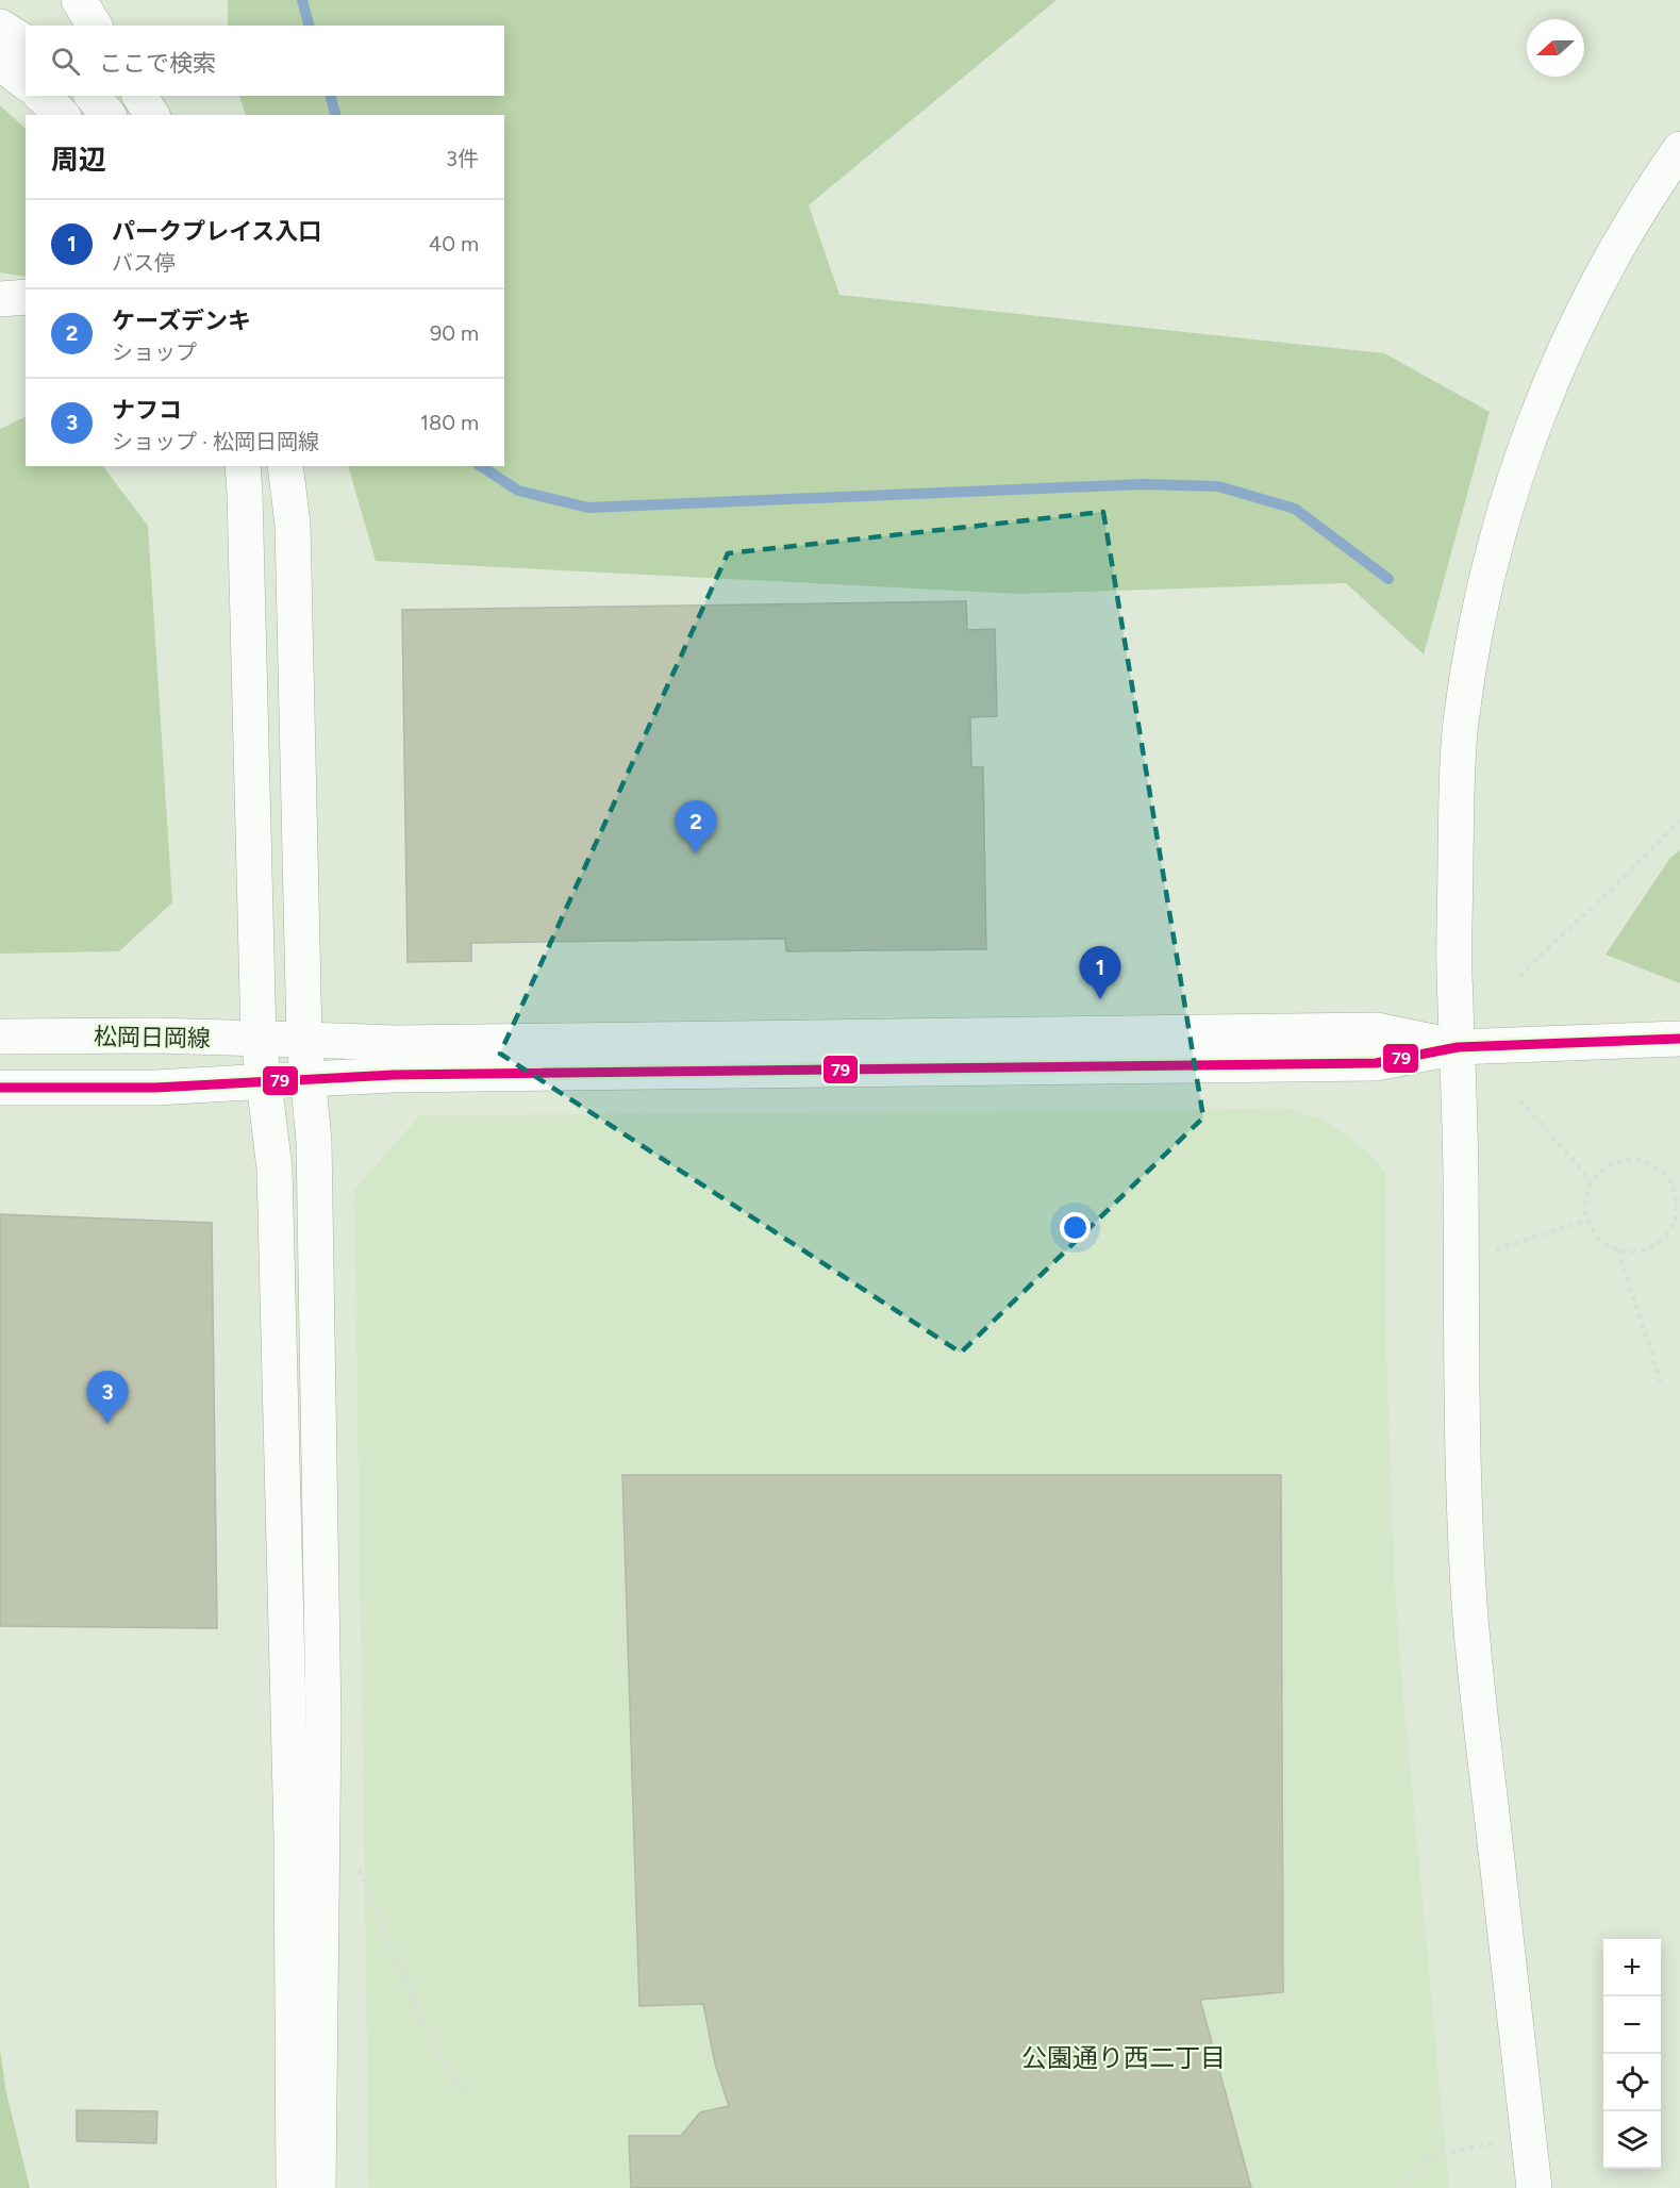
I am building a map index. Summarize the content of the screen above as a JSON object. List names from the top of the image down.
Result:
{
  "streets": {
    "main road": ["松岡日岡線"]
  },
  "districts": ["公園通り西二丁目"],
  "lines": ["transit line 79"],
  "north": "left",
  "page": {
    "search": "ここで検索",
    "heading": ["周辺", "3件"],
    "list": [
      {
        "mark": "1",
        "name": "パークプレイス入口",
        "note": "バス停",
        "value": "40 m"
      },
      {
        "mark": "2",
        "name": "ケーズデンキ",
        "note": "ショップ",
        "value": "90 m"
      },
      {
        "mark": "3",
        "name": "ナフコ",
        "note": "ショップ · 松岡日岡線",
        "value": "180 m"
      }
    ],
    "pins": ["2", "1", "3"],
    "map_buttons": ["+", "−"]
  }
}
